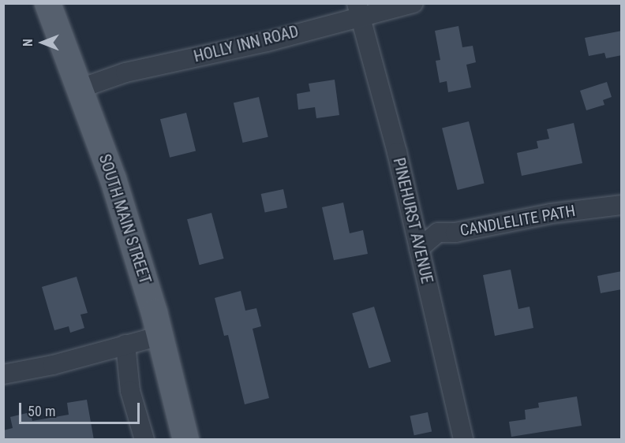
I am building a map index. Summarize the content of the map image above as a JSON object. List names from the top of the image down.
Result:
{
  "streets": {
    "main road": ["SOUTH MAIN STREET"],
    "street": ["HOLLY INN ROAD", "PINEHURST AVENUE", "CANDLELITE PATH"]
  },
  "crossings": [
    ["HOLLY INN ROAD", "SOUTH MAIN STREET"],
    ["HOLLY INN ROAD", "PINEHURST AVENUE"],
    ["PINEHURST AVENUE", "CANDLELITE PATH"]
  ],
  "scale_bar": "50 m",
  "north": "left"
}
